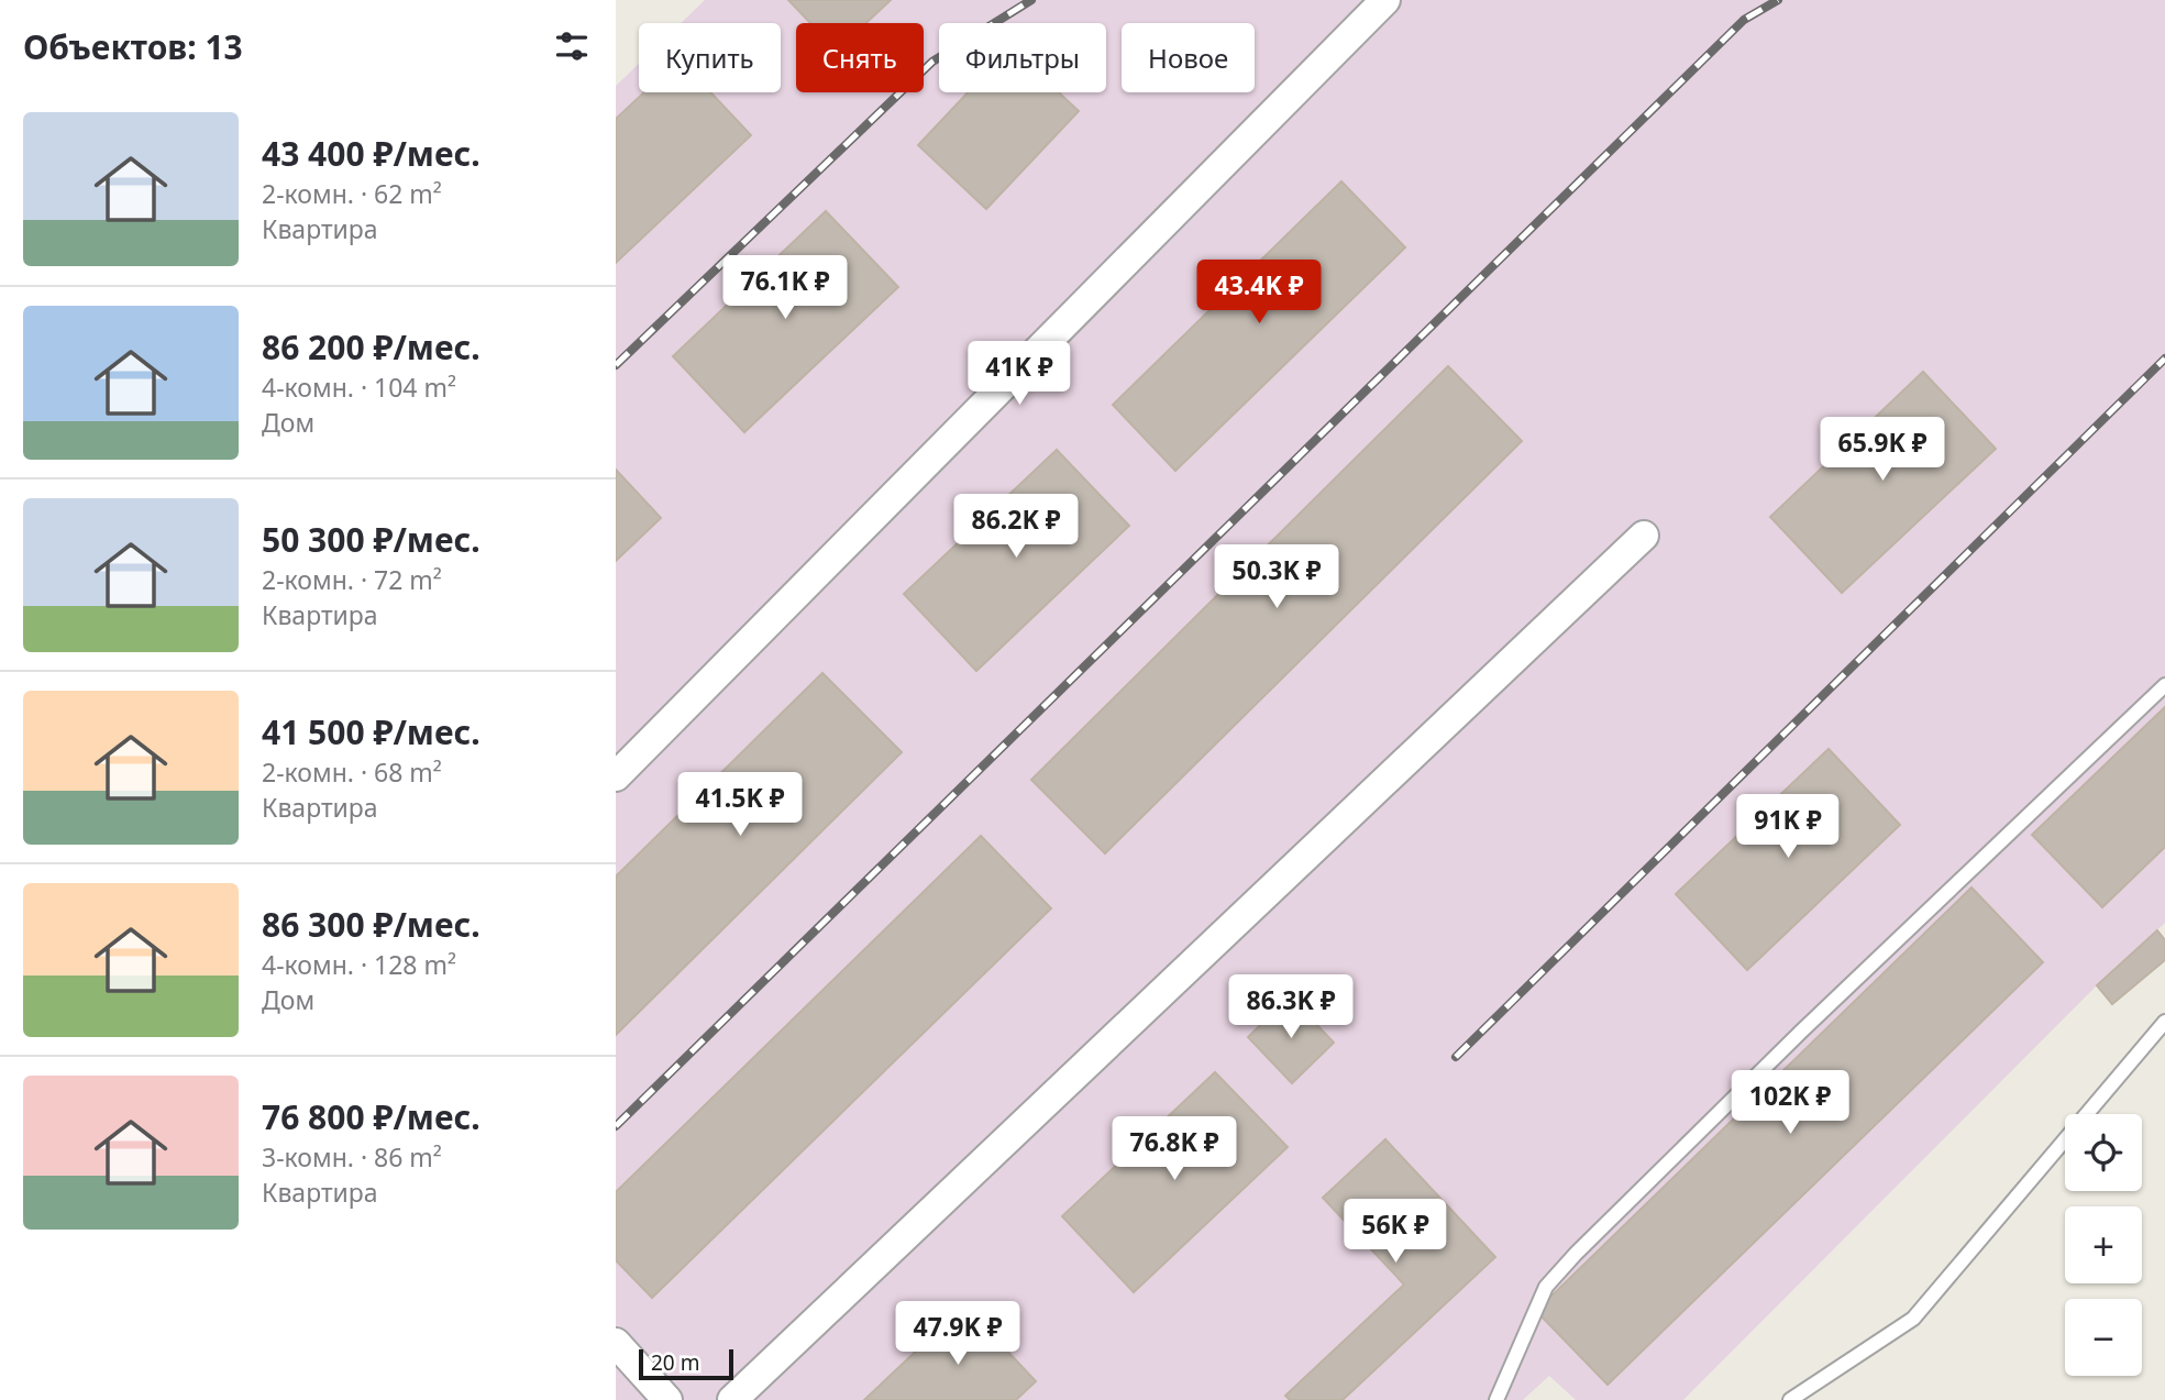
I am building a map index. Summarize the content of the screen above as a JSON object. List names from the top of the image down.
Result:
{
  "scale_bar": "20 m",
  "page": {
    "heading": "Объектов: 13",
    "chip": [
      "Купить",
      "Снять",
      "Фильтры",
      "Новое"
    ],
    "list": [
      {
        "name": "43 400 ₽/мес.",
        "note": "2-комн. · 62 m² · Квартира"
      },
      {
        "name": "86 200 ₽/мес.",
        "note": "4-комн. · 104 m² · Дом"
      },
      {
        "name": "50 300 ₽/мес.",
        "note": "2-комн. · 72 m² · Квартира"
      },
      {
        "name": "41 500 ₽/мес.",
        "note": "2-комн. · 68 m² · Квартира"
      },
      {
        "name": "86 300 ₽/мес.",
        "note": "4-комн. · 128 m² · Дом"
      },
      {
        "name": "76 800 ₽/мес.",
        "note": "3-комн. · 86 m² · Квартира"
      }
    ],
    "price": [
      "76.1K ₽",
      "43.4K ₽",
      "41K ₽",
      "65.9K ₽",
      "86.2K ₽",
      "50.3K ₽",
      "41.5K ₽",
      "91K ₽",
      "86.3K ₽",
      "102K ₽",
      "76.8K ₽",
      "56K ₽",
      "47.9K ₽"
    ],
    "map_buttons": ["+", "−"],
    "scale": "20 m"
  }
}
